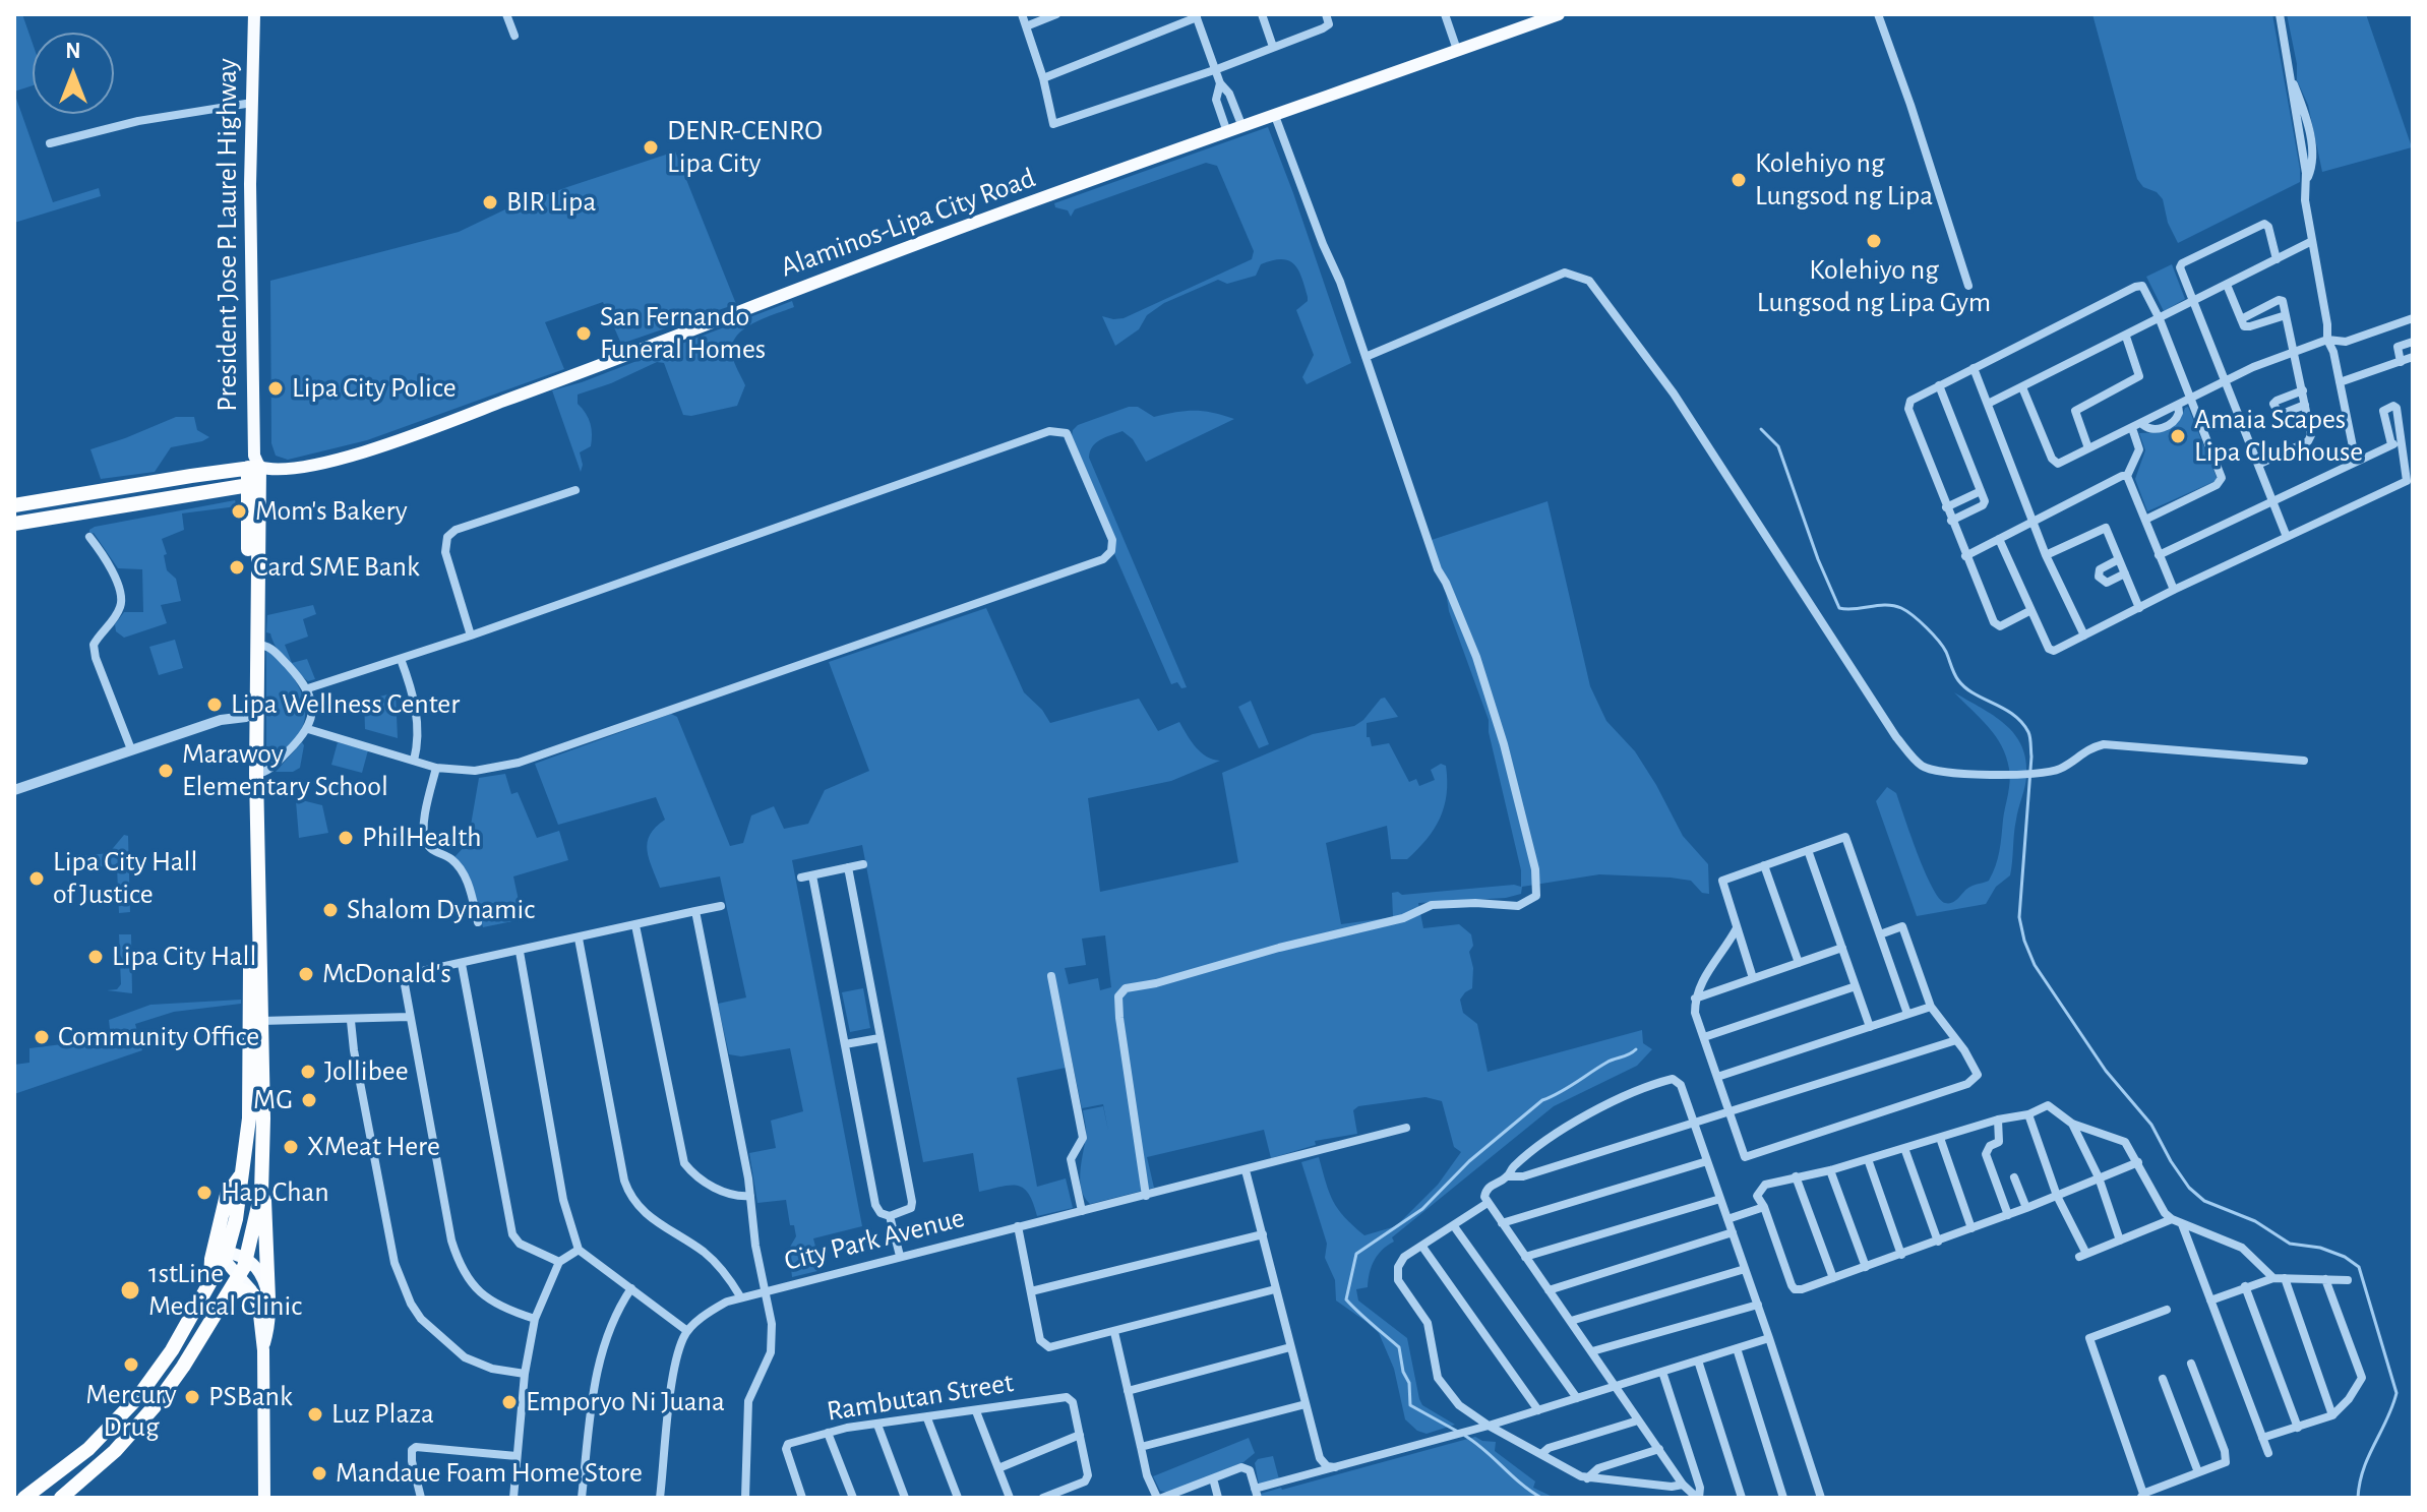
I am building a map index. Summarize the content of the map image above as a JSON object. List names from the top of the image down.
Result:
{
  "streets": {
    "highway": ["President Jose P. Laurel Highway"],
    "main road": ["Alaminos-Lipa City Road"],
    "street": ["City Park Avenue", "Rambutan Street"]
  },
  "crossings": [
    ["Alaminos-Lipa City Road", "President Jose P. Laurel Highway"]
  ],
  "places": [
    "DENR-CENRO Lipa City",
    "Kolehiyo ng Lungsod ng Lipa",
    "BIR Lipa",
    "Kolehiyo ng Lungsod ng Lipa Gym",
    "San Fernando Funeral Homes",
    "Lipa City Police",
    "Amaia Scapes Lipa Clubhouse",
    "Mom's Bakery",
    "Card SME Bank",
    "Lipa Wellness Center",
    "Marawoy Elementary School",
    "PhilHealth",
    "Lipa City Hall of Justice",
    "Shalom Dynamic",
    "Lipa City Hall",
    "McDonald's",
    "Community Office",
    "Jollibee",
    "MG",
    "XMeat Here",
    "Hap Chan",
    "1stLine Medical Clinic",
    "Mercury Drug",
    "PSBank",
    "Emporyo Ni Juana",
    "Luz Plaza",
    "Mandaue Foam Home Store"
  ],
  "north": "top"
}
